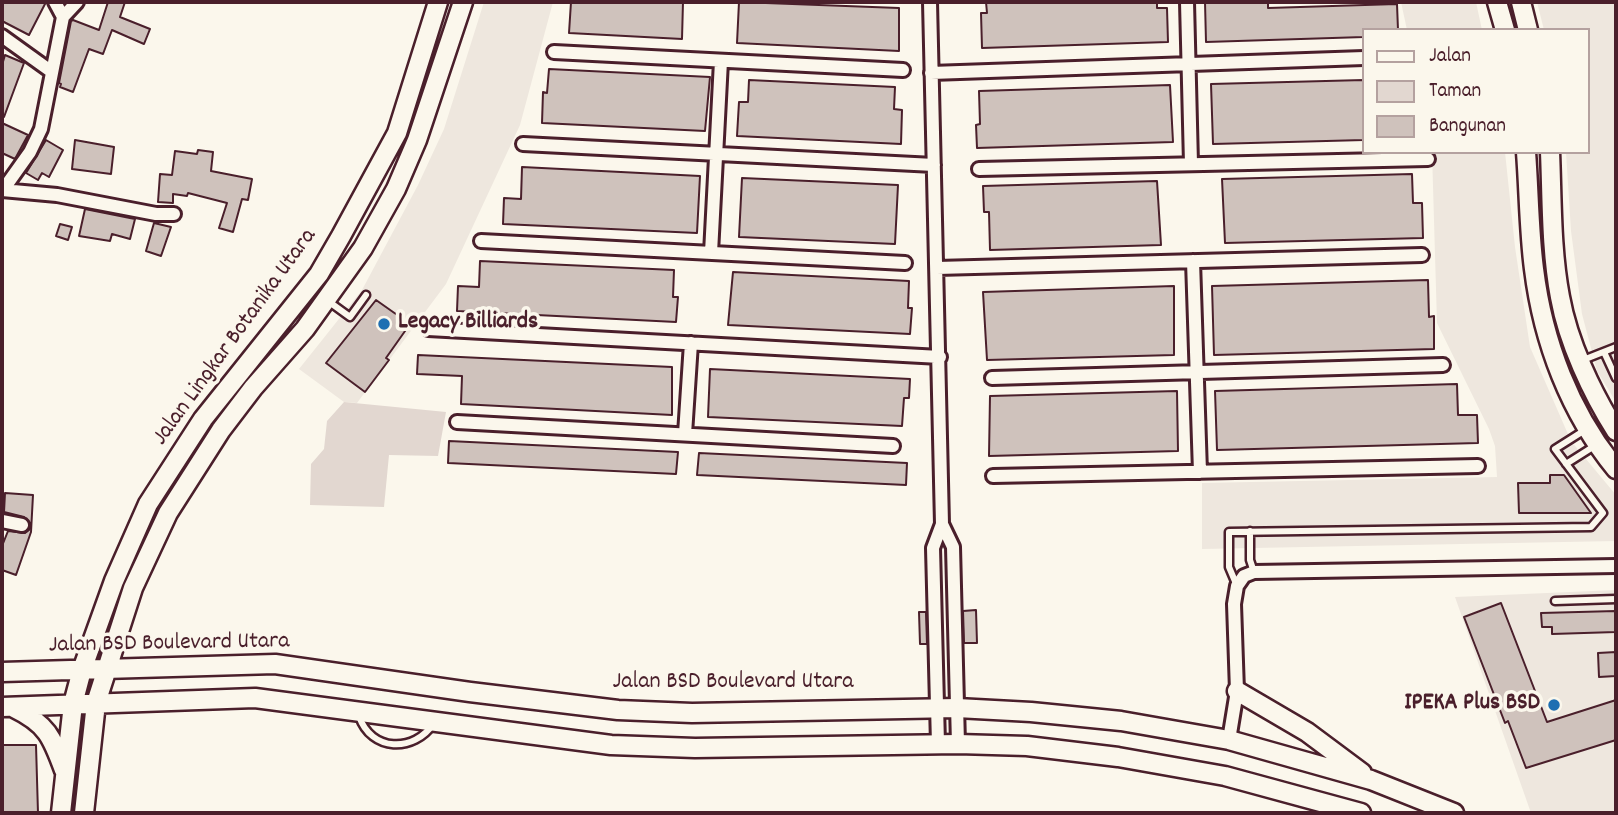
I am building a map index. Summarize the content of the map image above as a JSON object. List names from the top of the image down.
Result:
{
  "streets": {
    "main road": ["Jalan Lingkar Botanika Utara", "Jalan BSD Boulevard Utara"]
  },
  "crossings": [
    ["Jalan Lingkar Botanika Utara", "Jalan BSD Boulevard Utara"]
  ],
  "places": ["Legacy Billiards", "IPEKA Plus BSD"],
  "legend": ["Jalan", "Taman", "Bangunan"]
}
